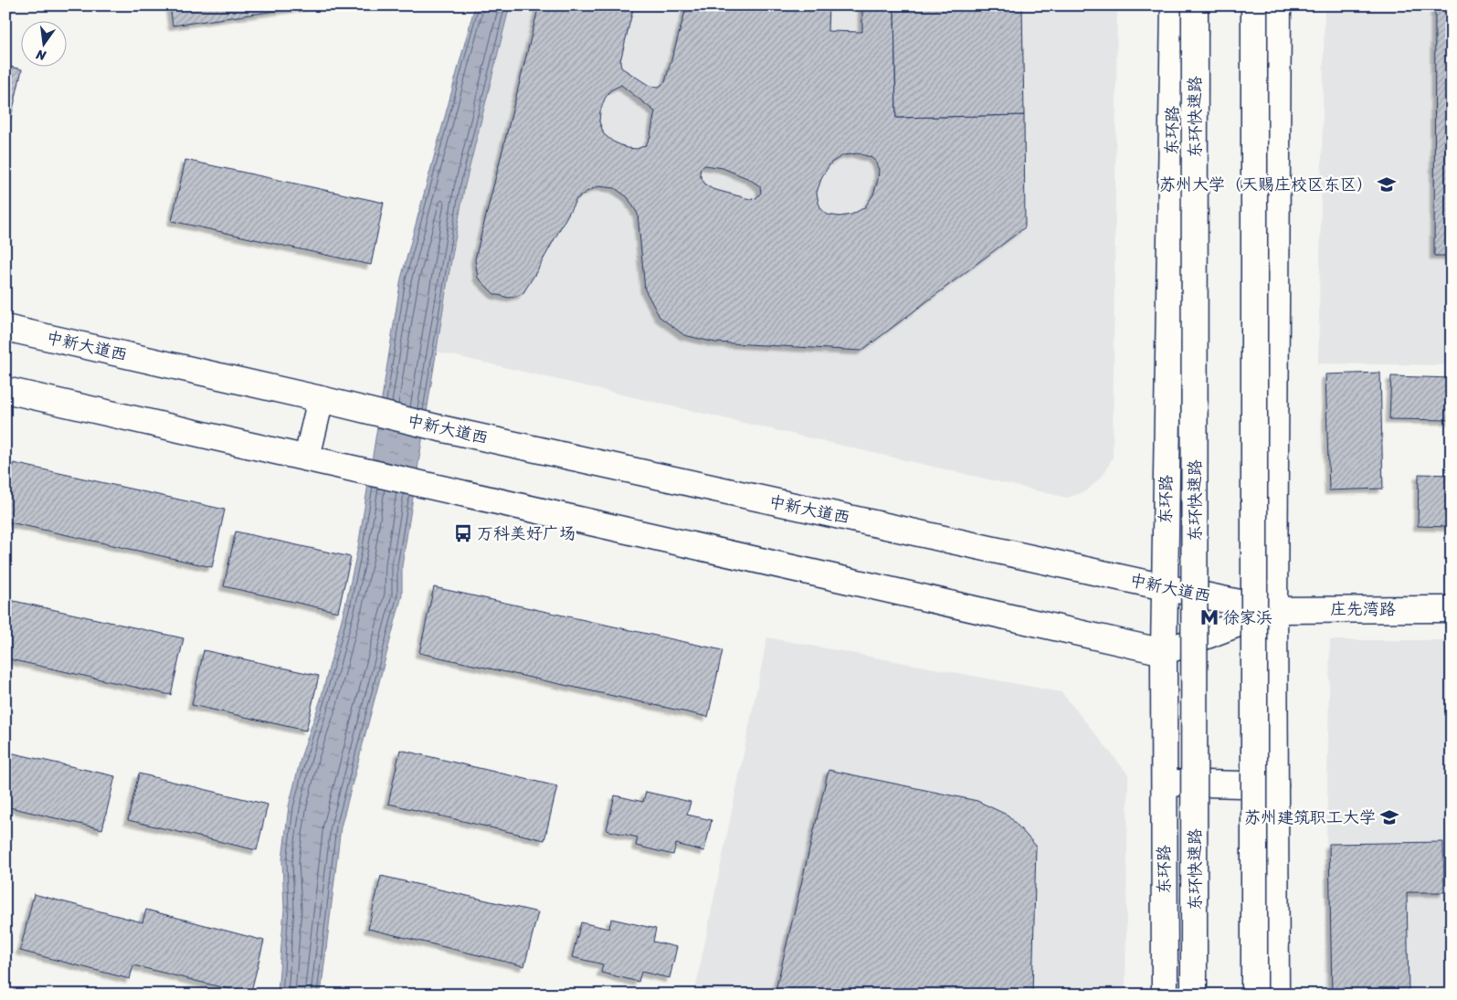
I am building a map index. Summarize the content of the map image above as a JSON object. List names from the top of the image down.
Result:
{
  "streets": {
    "main road": [
      "东环快速路",
      "东环路",
      "中新大道西",
      "庄先湾路"
    ]
  },
  "crossings": [
    ["东环路", "中新大道西"],
    ["中新大道西", "庄先湾路"]
  ],
  "places": {
    "school or university": ["苏州大学（天赐庄校区东区）", "苏州建筑职工大学"],
    "bus stop": ["万科美好广场"],
    "metro station": ["徐家浜"]
  },
  "north": "bottom"
}
